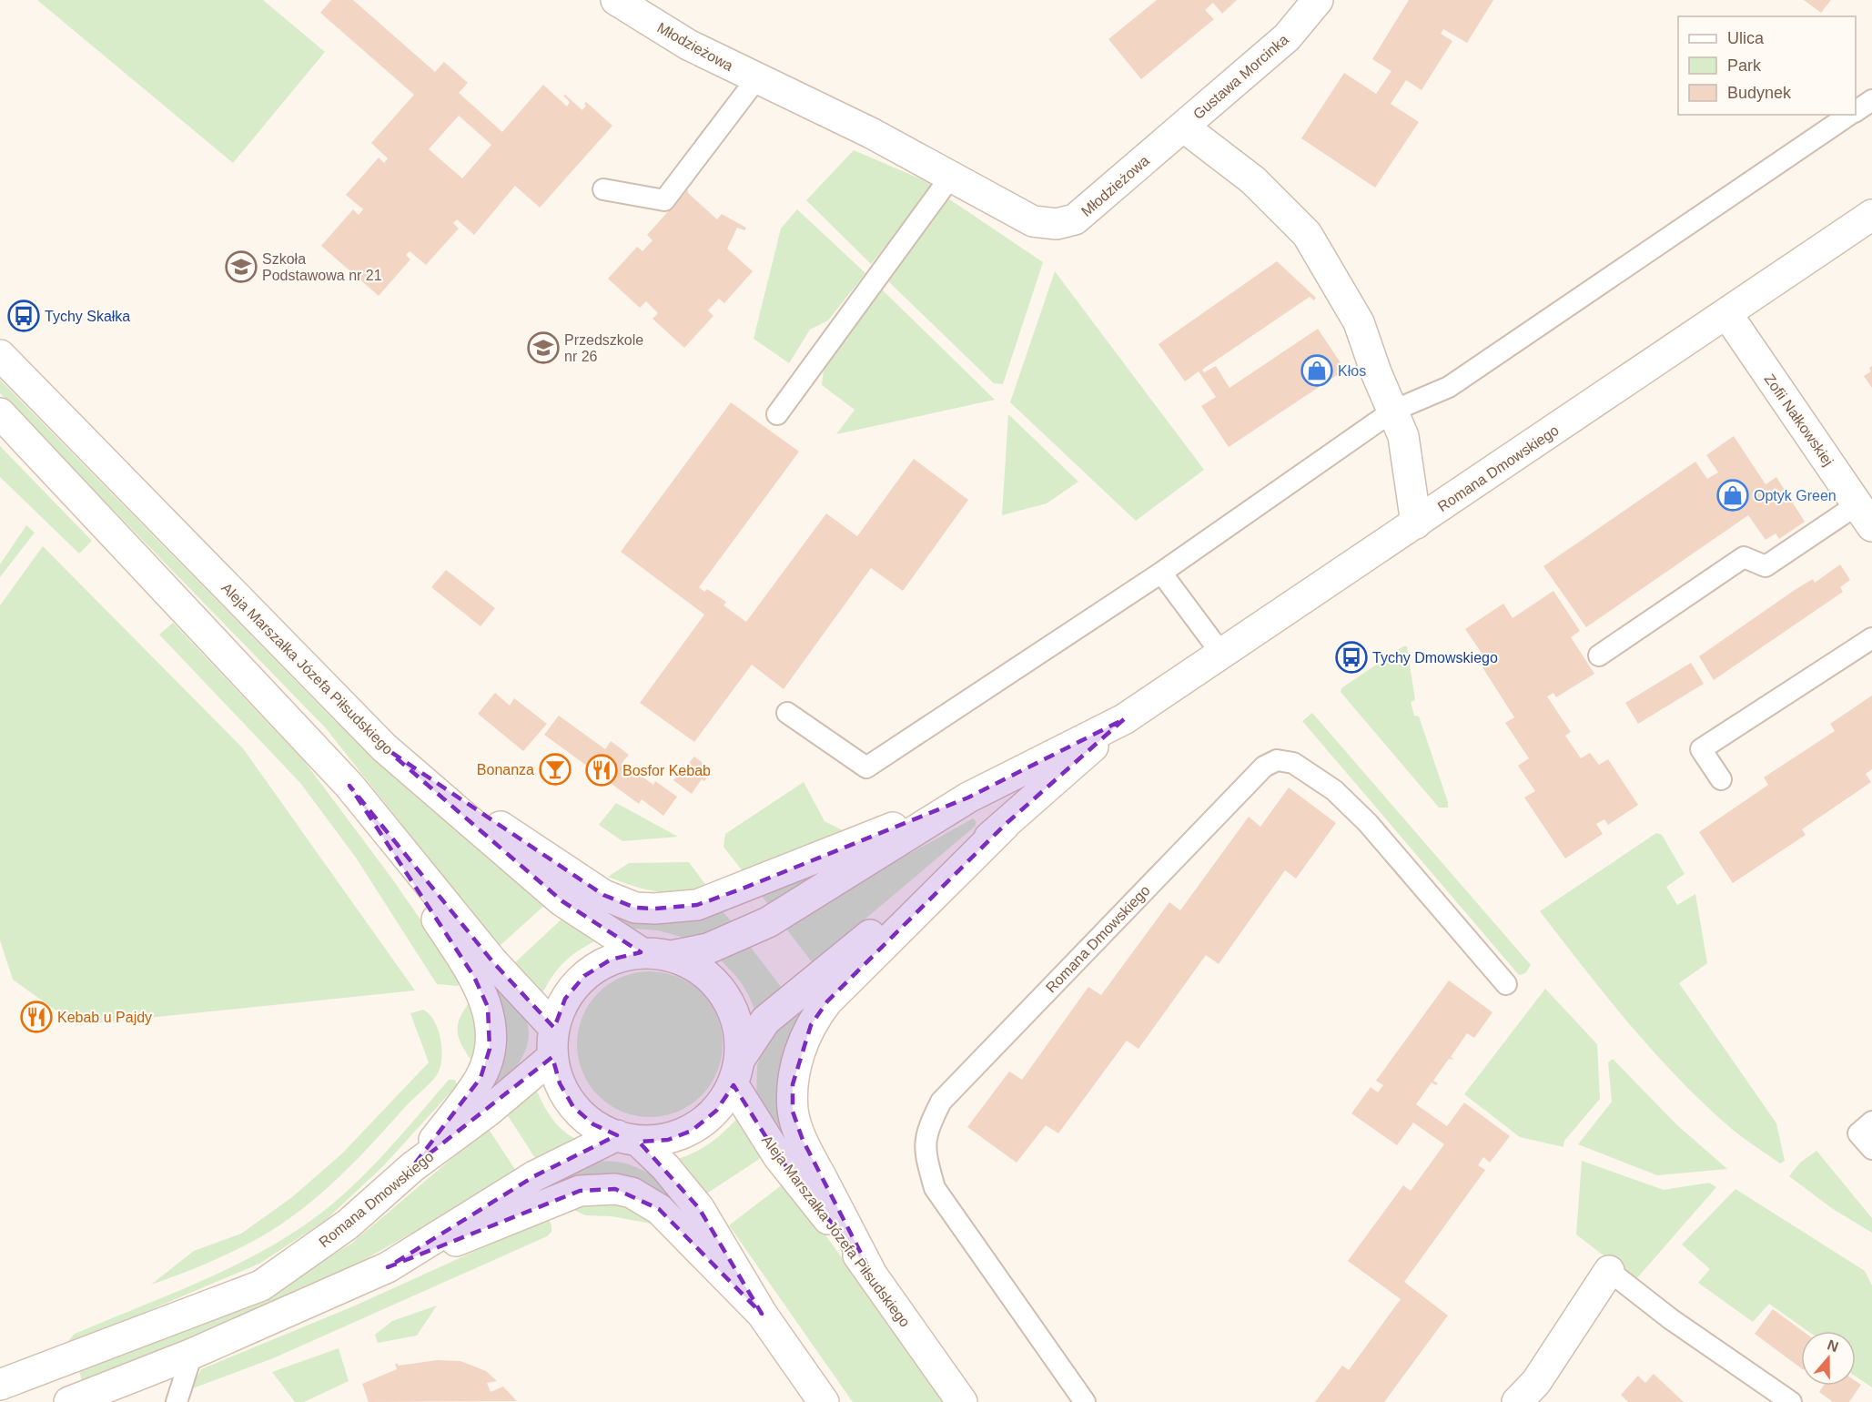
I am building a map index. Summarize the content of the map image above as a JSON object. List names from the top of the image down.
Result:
{
  "streets": {
    "street": [
      "Młodzieżowa",
      "Gustawa Morcinka",
      "Zofii Nałkowskiej",
      "Romana Dmowskiego",
      "Aleja Marszałka Józefa Piłsudskiego"
    ]
  },
  "crossings": [
    ["Młodzieżowa", "Gustawa Morcinka"],
    ["Zofii Nałkowskiej", "Romana Dmowskiego"],
    ["Romana Dmowskiego", "Aleja Marszałka Józefa Piłsudskiego"]
  ],
  "places": {
    "school or university": ["Szkoła Podstawowa nr 21", "Przedszkole nr 26"],
    "bus stop": ["Tychy Skałka", "Tychy Dmowskiego"],
    "shop": ["Kłos", "Optyk Green"],
    "bar": ["Bonanza"],
    "restaurant": ["Bosfor Kebab", "Kebab u Pajdy"]
  },
  "legend": ["Ulica", "Park", "Budynek"],
  "north": "top"
}
